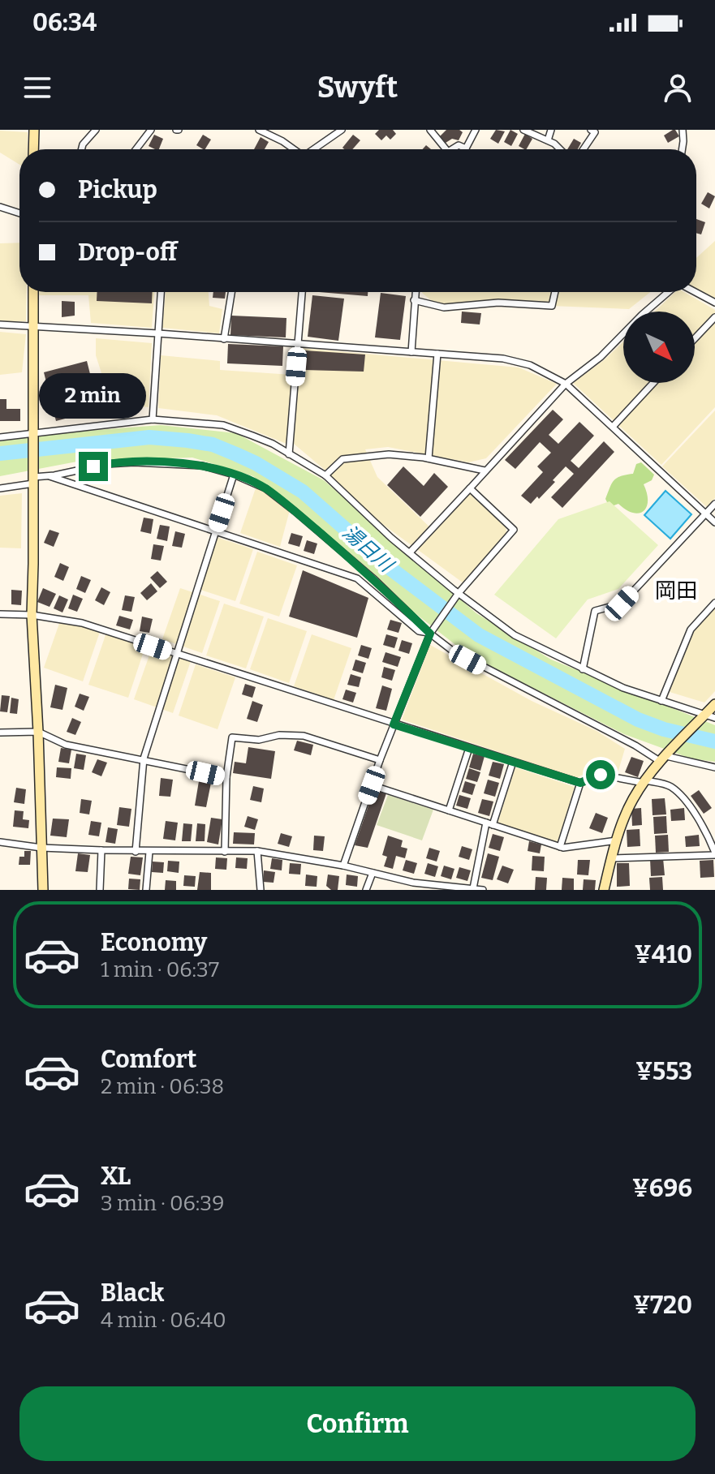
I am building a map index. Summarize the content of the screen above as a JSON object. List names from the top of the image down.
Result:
{
  "districts": ["岡田"],
  "water": ["湯日川"],
  "north": "bottom right",
  "page": {
    "status": "06:34",
    "header": "Swyft",
    "banner": ["Pickup", "Drop-off"],
    "bubble": "2 min",
    "list": [
      {
        "name": "Economy",
        "note": "1 min · 06:37",
        "value": "¥410"
      },
      {
        "name": "Comfort",
        "note": "2 min · 06:38",
        "value": "¥553"
      },
      {
        "name": "XL",
        "note": "3 min · 06:39",
        "value": "¥696"
      },
      {
        "name": "Black",
        "note": "4 min · 06:40",
        "value": "¥720"
      }
    ],
    "buttons": "Confirm"
  }
}
